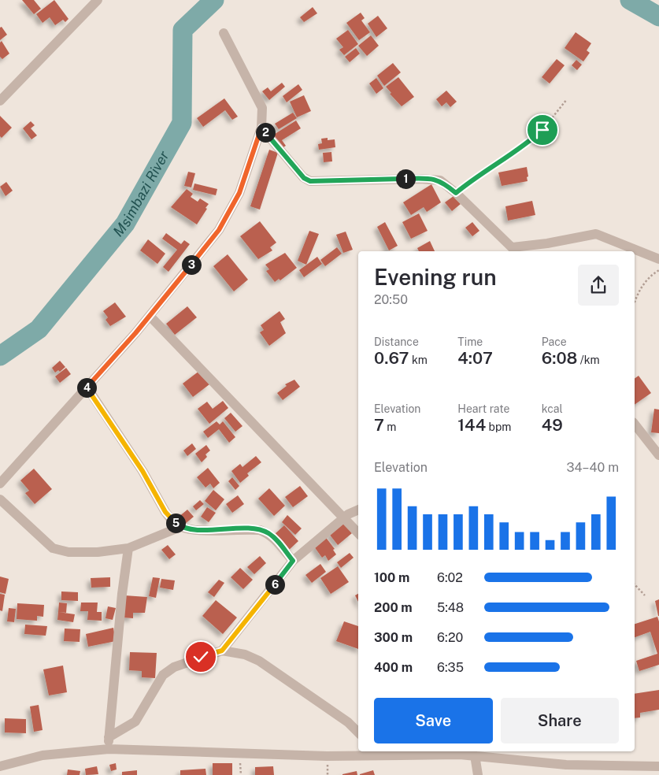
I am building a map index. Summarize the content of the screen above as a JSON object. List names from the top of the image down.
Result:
{
  "water": ["Msimbazi River"],
  "page": {
    "pins": [
      "2",
      "1",
      "3",
      "4",
      "5",
      "6"
    ],
    "heading": ["Evening run", "20:50"],
    "stats": [
      ["Distance", "0.67 km"],
      ["Time", "4:07"],
      ["Pace", "6:08 /km"],
      ["Elevation", "7 m"],
      ["Heart rate", "144 bpm"],
      ["kcal", "49"]
    ],
    "chart": ["Elevation", "34–40 m"],
    "list": [
      {
        "name": "100 m",
        "note": "6:02"
      },
      {
        "name": "200 m",
        "note": "5:48"
      },
      {
        "name": "300 m",
        "note": "6:20"
      },
      {
        "name": "400 m",
        "note": "6:35"
      }
    ],
    "buttons": ["Save", "Share"]
  }
}
